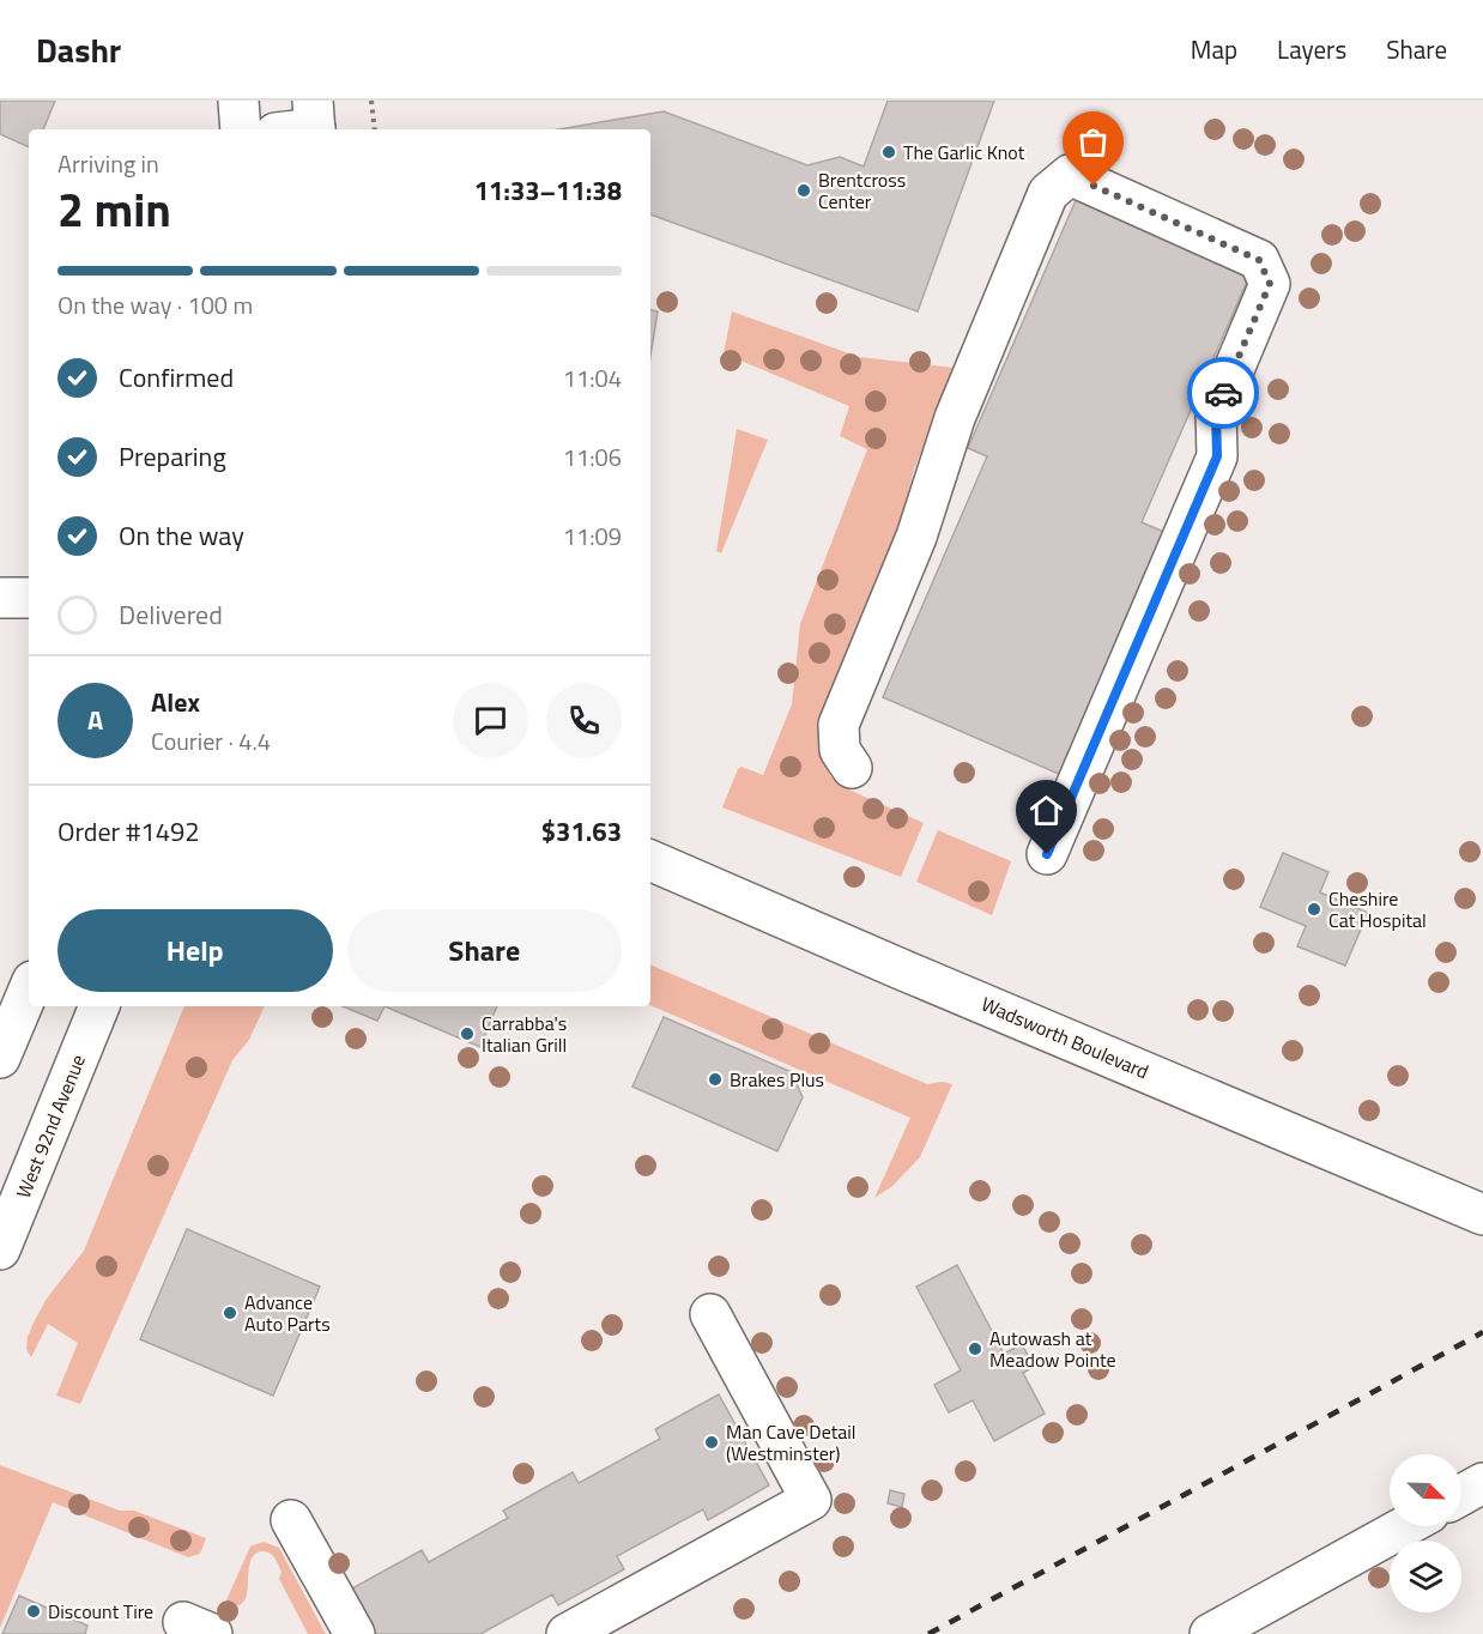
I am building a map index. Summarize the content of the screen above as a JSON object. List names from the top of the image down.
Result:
{
  "streets": {
    "street": ["Wadsworth Boulevard", "West 92nd Avenue"]
  },
  "places": [
    "The Garlic Knot",
    "Brentcross Center",
    "Cheshire Cat Hospital",
    "Carrabba's Italian Grill",
    "Brakes Plus",
    "Advance Auto Parts",
    "Autowash at Meadow Pointe",
    "Man Cave Detail (Westminster)",
    "Discount Tire"
  ],
  "north": "bottom right",
  "page": {
    "header": "Dashr",
    "nav": ["Map", "Layers", "Share"],
    "heading": ["2 min", "Arriving in", "11:33–11:38"],
    "panel": [
      "Alex",
      "Courier · 4.4",
      "Order #1492",
      "$31.63"
    ],
    "bar": "On the way · 100 m",
    "list": [
      ["Confirmed", "11:04"],
      ["Preparing", "11:06"],
      ["On the way", "11:09"],
      "Delivered"
    ],
    "round": "A",
    "buttons": ["Help", "Share"]
  }
}
